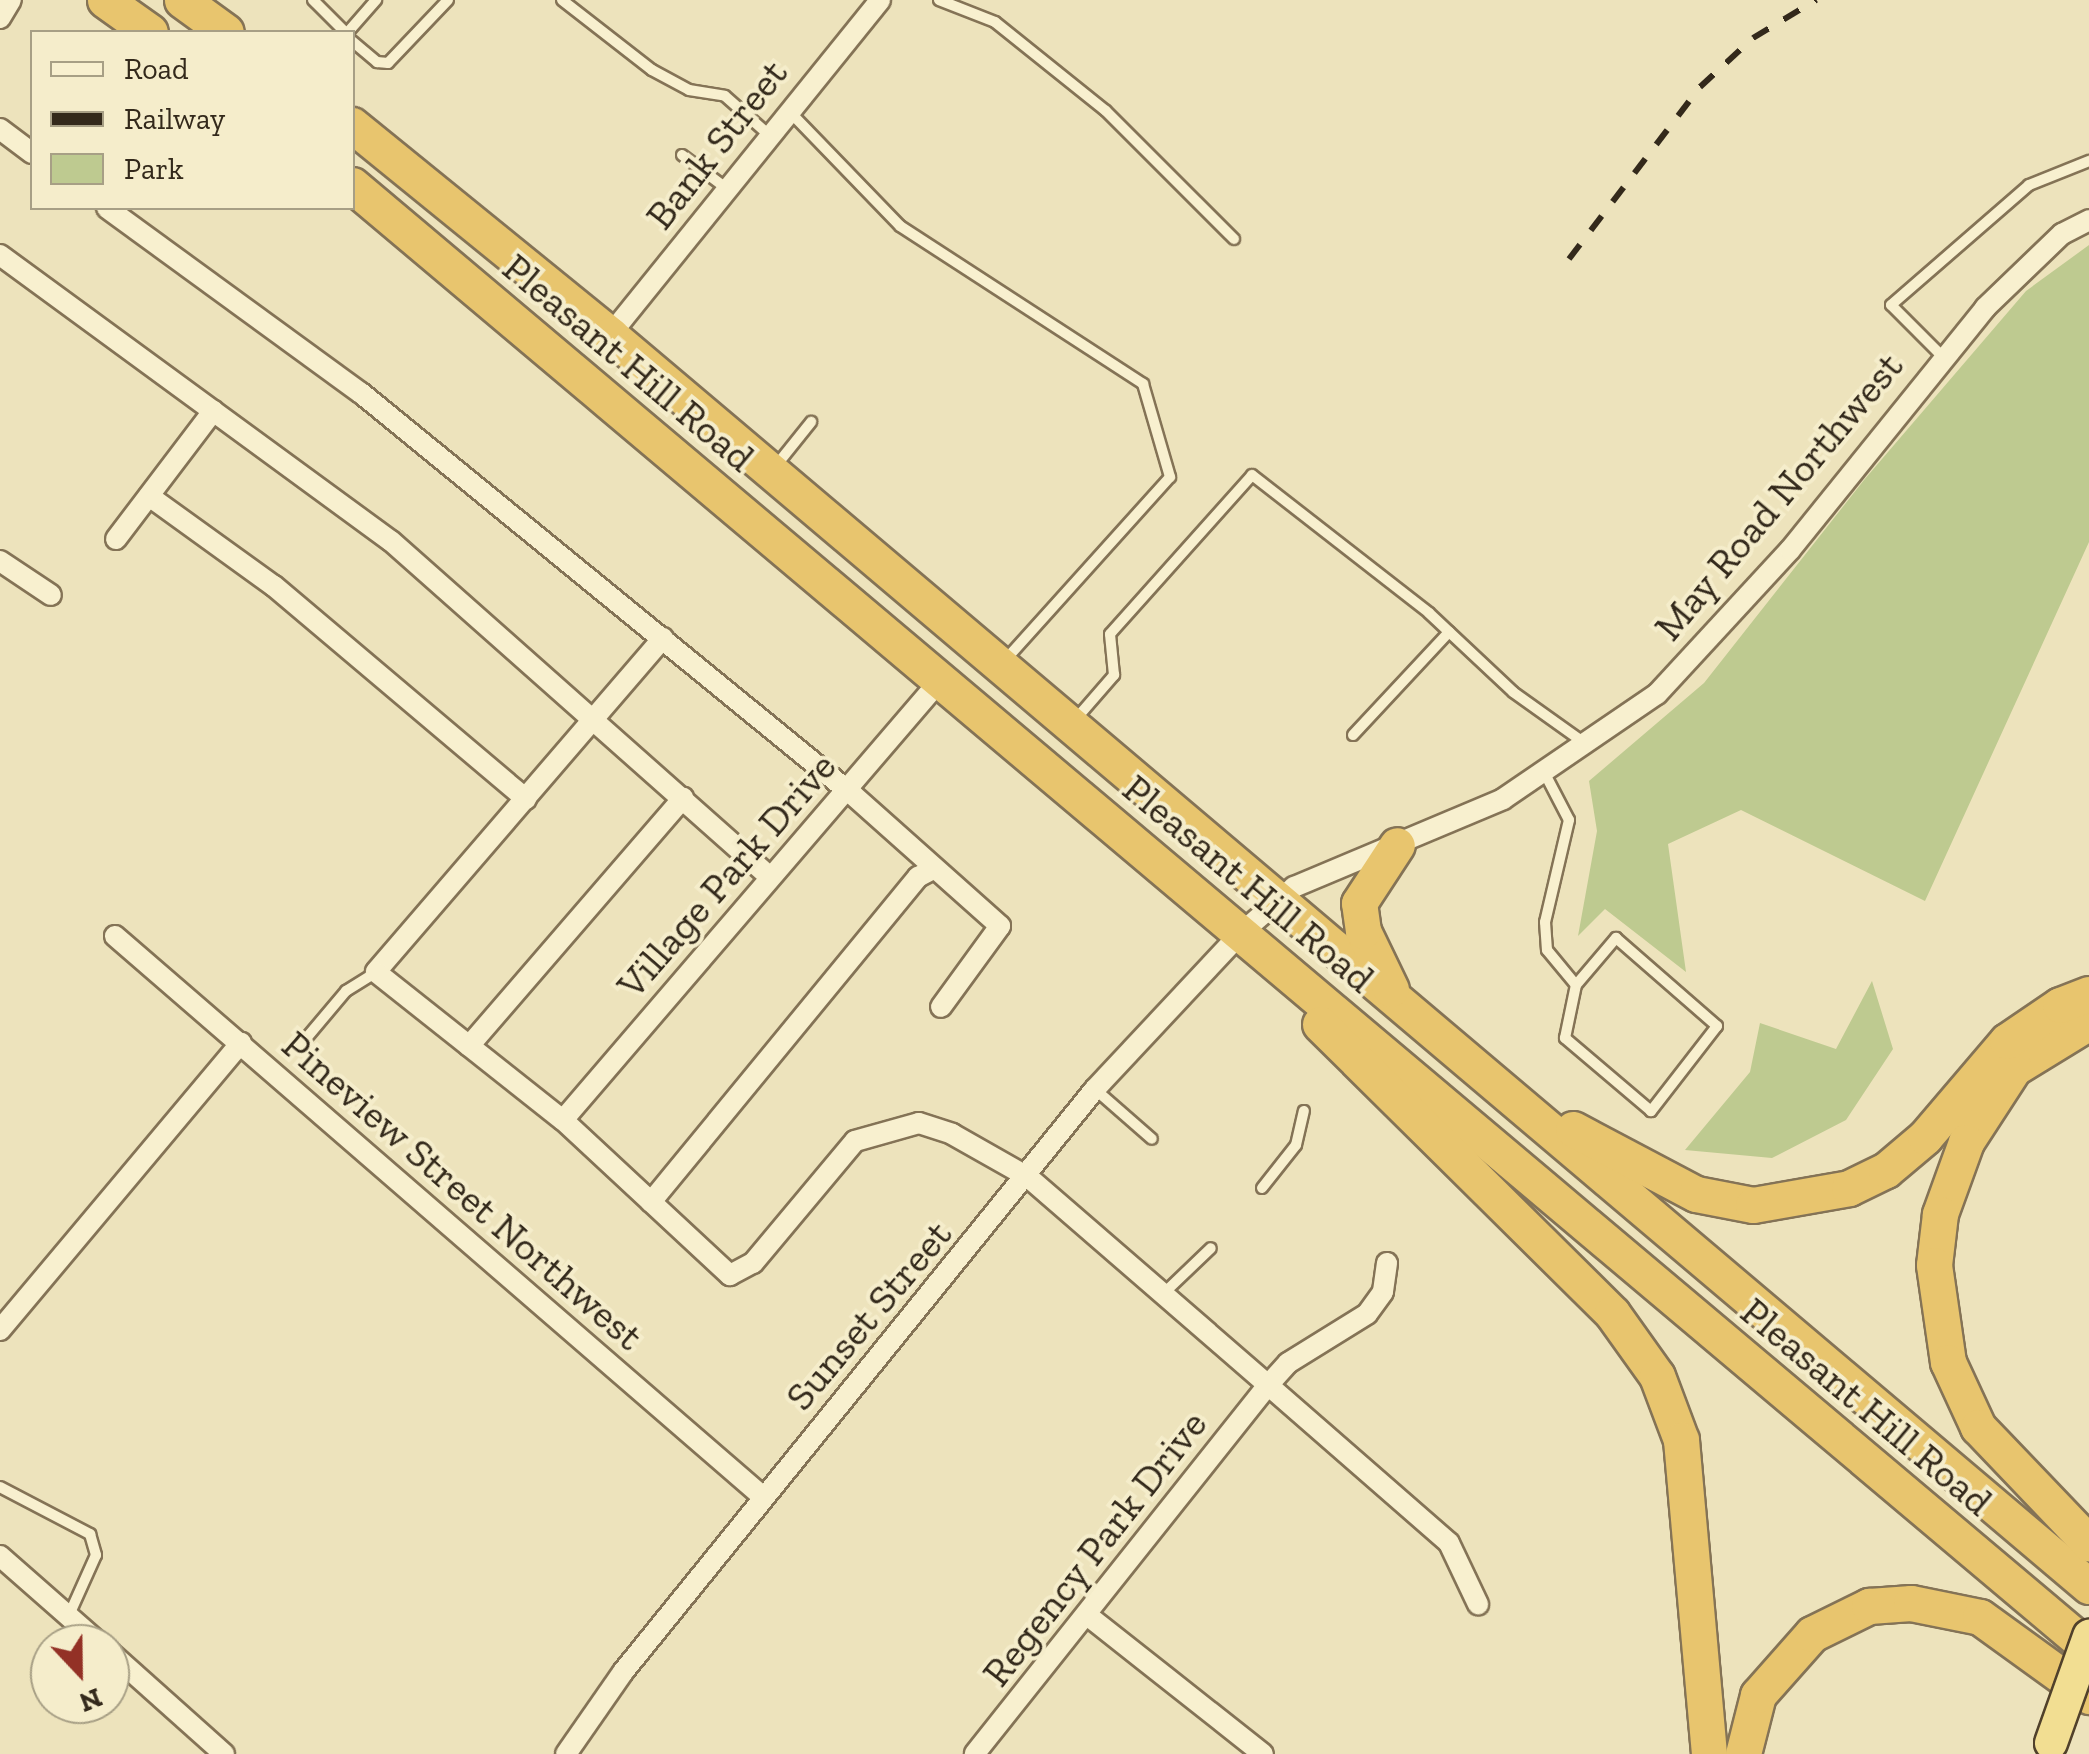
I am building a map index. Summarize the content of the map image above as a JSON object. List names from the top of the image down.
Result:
{
  "streets": {
    "highway": ["Pleasant Hill Road"],
    "street": [
      "Bank Street",
      "May Road Northwest",
      "Village Park Drive",
      "Pineview Street Northwest",
      "Sunset Street",
      "Regency Park Drive"
    ]
  },
  "crossings": [
    ["Bank Street", "Pleasant Hill Road"],
    ["Pleasant Hill Road", "May Road Northwest"],
    ["Pleasant Hill Road", "Village Park Drive"],
    ["Pleasant Hill Road", "Sunset Street"],
    ["May Road Northwest", "Sunset Street"],
    ["Pineview Street Northwest", "Sunset Street"]
  ],
  "legend": ["Road", "Railway", "Park"],
  "north": "bottom"
}
